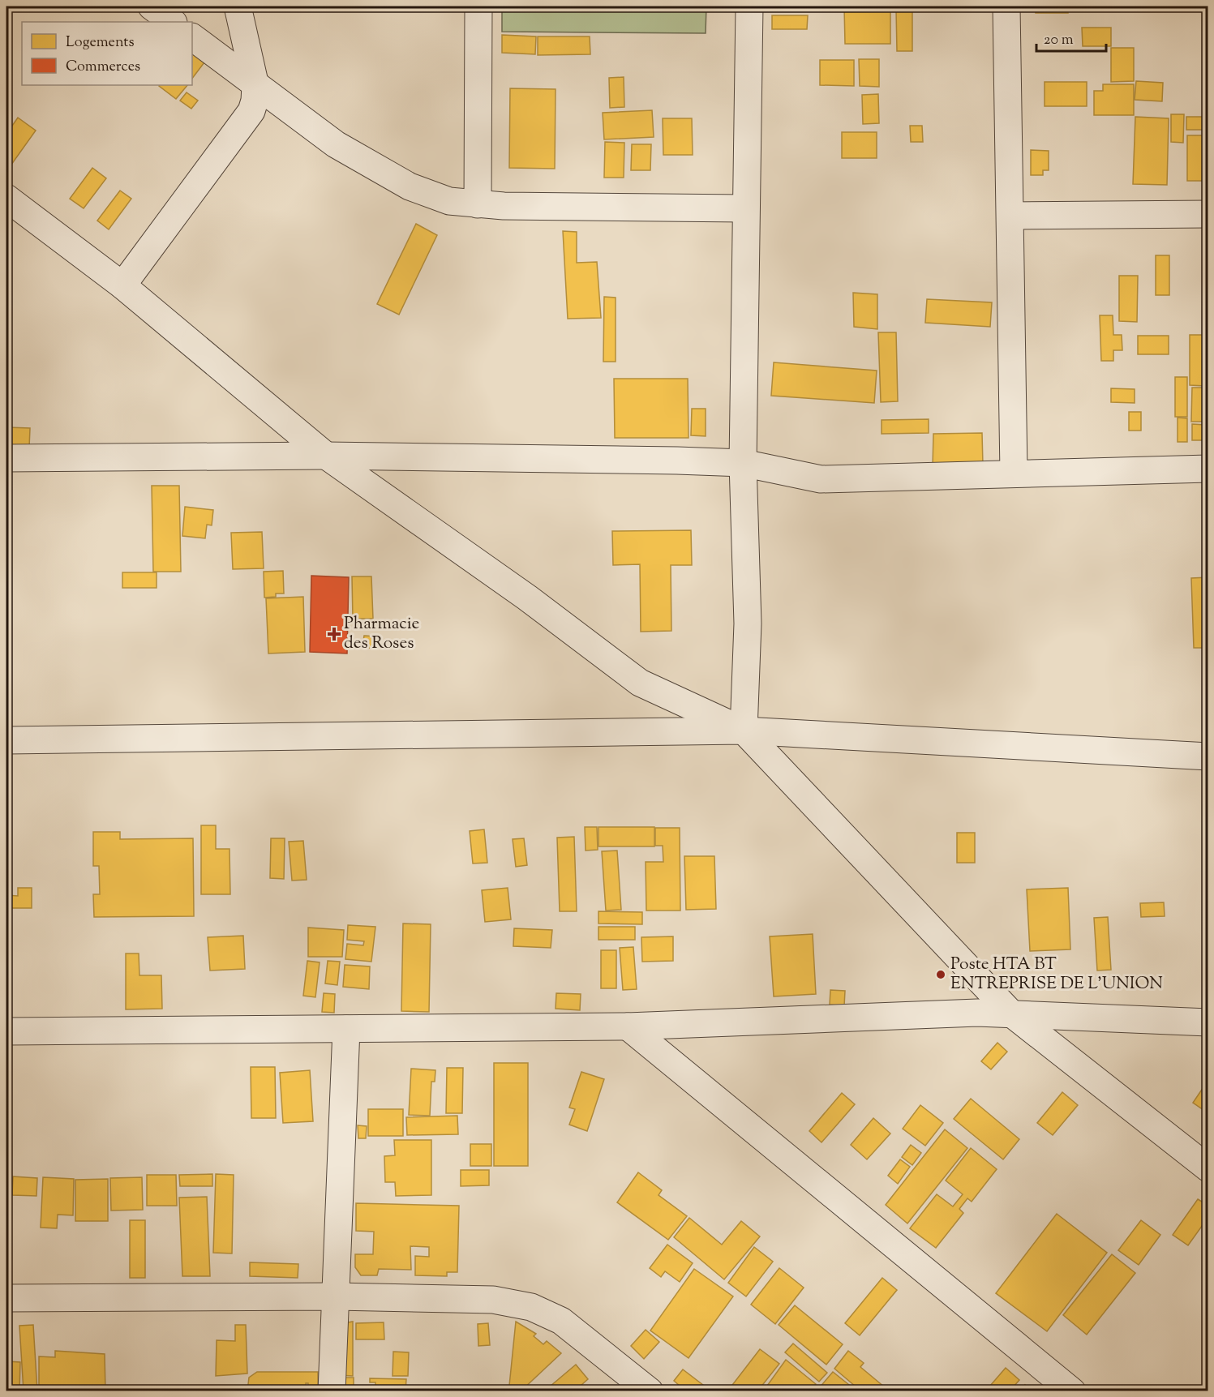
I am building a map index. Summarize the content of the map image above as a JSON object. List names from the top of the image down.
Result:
{
  "places": {
    "health": ["Pharmacie des Roses"],
    "other": ["Poste HTA BT ENTREPRISE DE L'UNION"]
  },
  "legend": ["Logements", "Commerces"],
  "scale_bar": "20 m"
}
